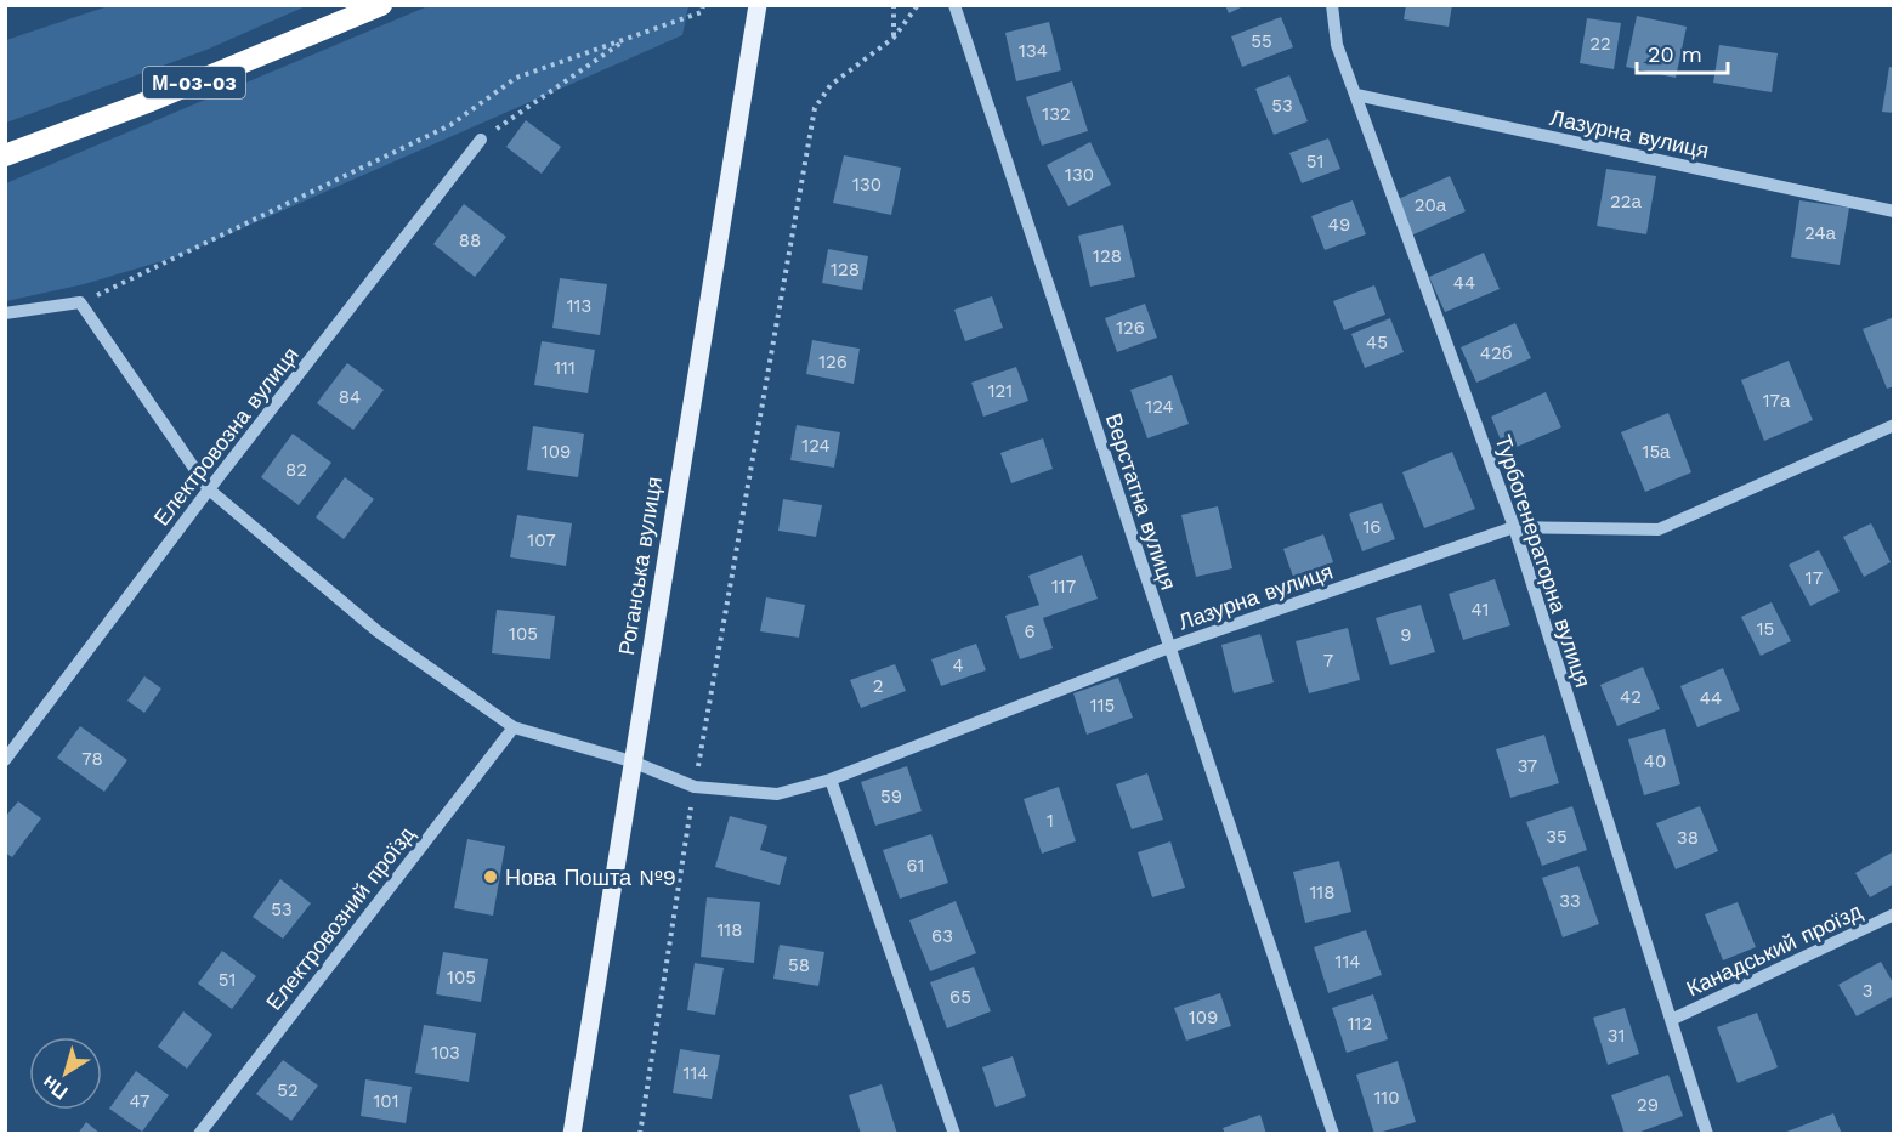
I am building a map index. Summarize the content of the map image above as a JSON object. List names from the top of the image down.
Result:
{
  "streets": {
    "highway": ["М-03-03"],
    "main road": ["Роганська вулиця"],
    "street": [
      "Лазурна вулиця",
      "Електровозна вулиця",
      "Верстатна вулиця",
      "Турбогенераторна вулиця",
      "Електровозний проїзд",
      "Канадський проїзд"
    ]
  },
  "crossings": [
    ["Лазурна вулиця", "Електровозна вулиця"],
    ["Лазурна вулиця", "Верстатна вулиця"],
    ["Лазурна вулиця", "Турбогенераторна вулиця"],
    ["Лазурна вулиця", "Роганська вулиця"],
    ["Лазурна вулиця", "Електровозний проїзд"],
    ["Турбогенераторна вулиця", "Канадський проїзд"]
  ],
  "places": ["Нова Пошта №9"],
  "house_numbers": [
    "55",
    "22",
    "134",
    "53",
    "132",
    "51",
    "130",
    "130",
    "22а",
    "20а",
    "49",
    "24а",
    "88",
    "128",
    "128",
    "44",
    "113",
    "126",
    "45",
    "42б",
    "126",
    "111",
    "121",
    "84",
    "17а",
    "124",
    "124",
    "109",
    "15а",
    "82",
    "16",
    "107",
    "17",
    "117",
    "41",
    "15",
    "6",
    "105",
    "9",
    "7",
    "4",
    "2",
    "42",
    "44",
    "115",
    "78",
    "40",
    "37",
    "59",
    "1",
    "35",
    "38",
    "61",
    "118",
    "33",
    "53",
    "118",
    "63",
    "114",
    "58",
    "105",
    "51",
    "3",
    "65",
    "109",
    "112",
    "31",
    "103",
    "114",
    "52",
    "110",
    "47",
    "101",
    "29"
  ],
  "scale_bar": "20 m",
  "north": "bottom left"
}
